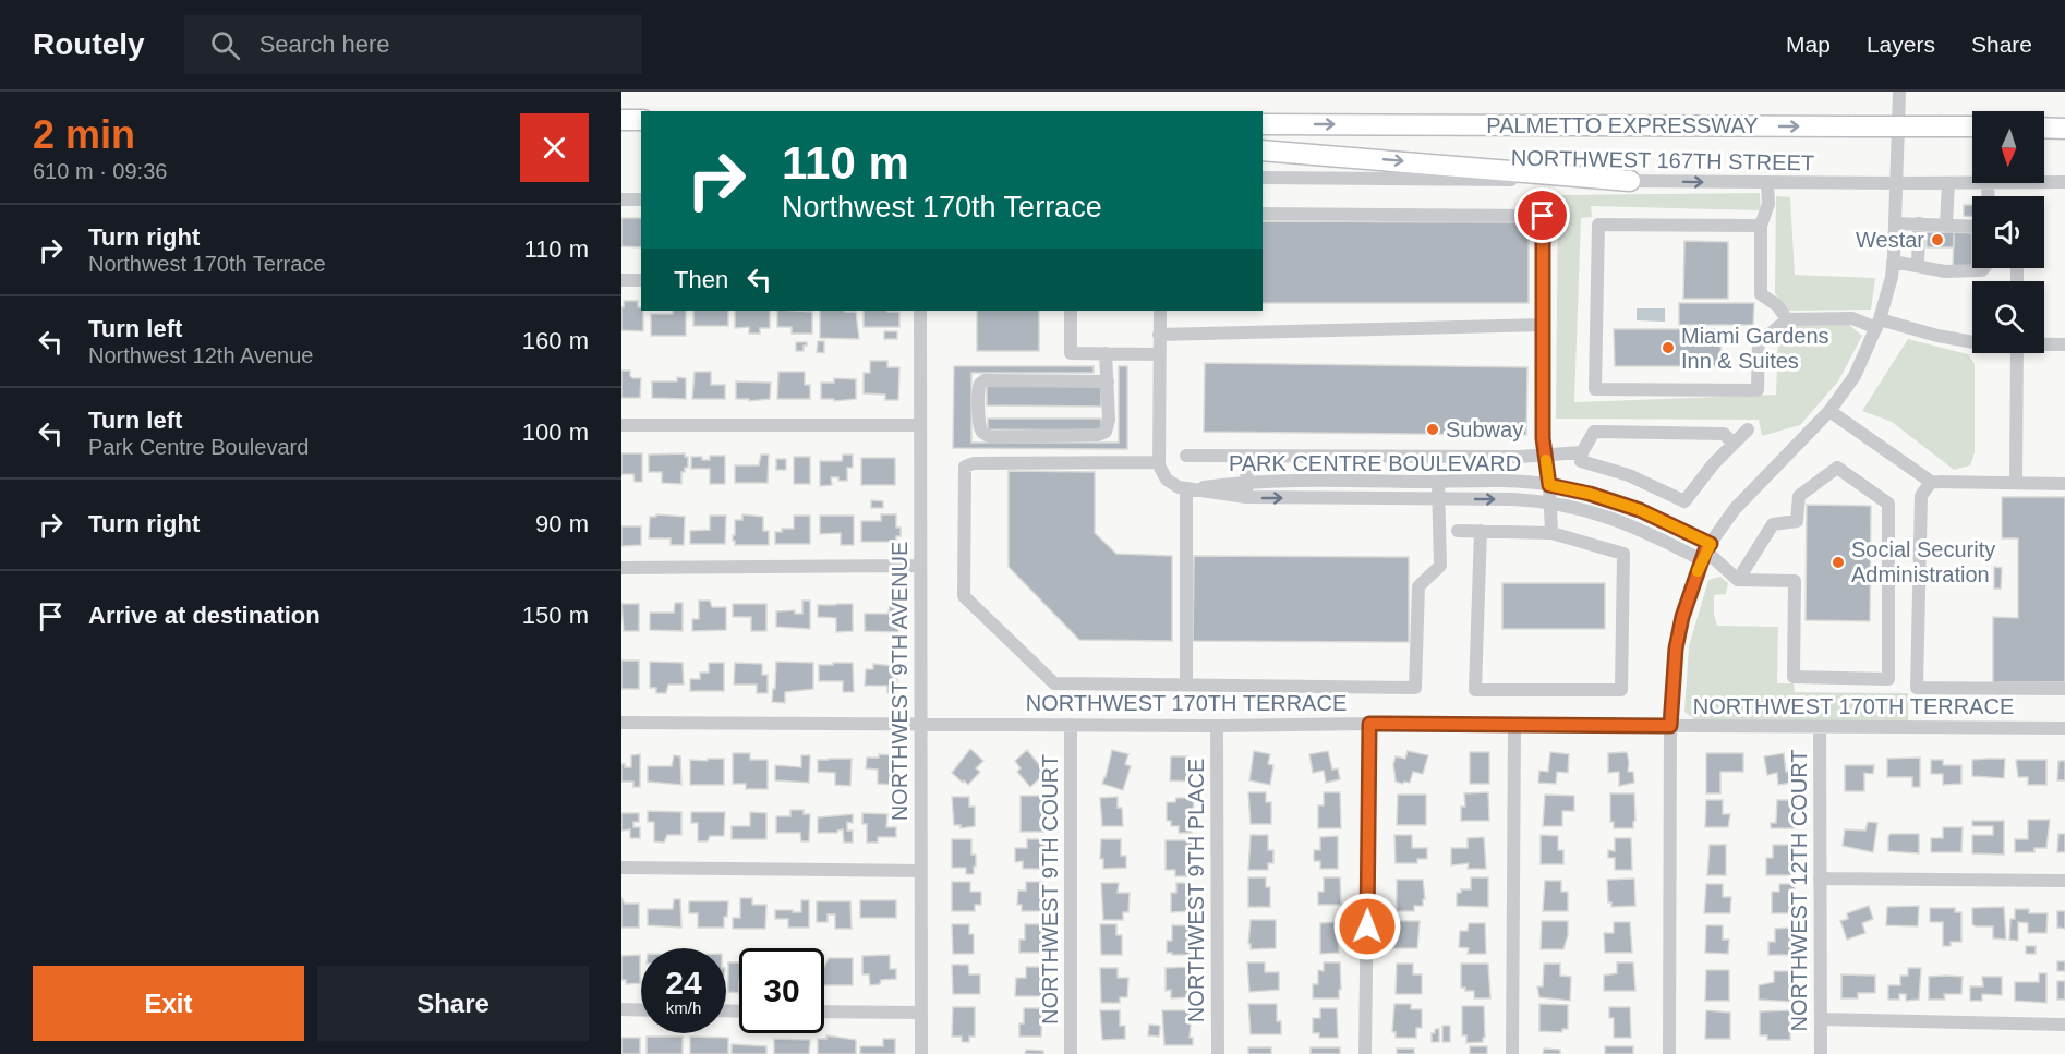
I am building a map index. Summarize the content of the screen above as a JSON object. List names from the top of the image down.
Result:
{
  "streets": {
    "highway": ["PALMETTO EXPRESSWAY"],
    "street": [
      "NORTHWEST 167TH STREET",
      "PARK CENTRE BOULEVARD",
      "NORTHWEST 9TH AVENUE",
      "NORTHWEST 170TH TERRACE",
      "NORTHWEST 9TH COURT",
      "NORTHWEST 9TH PLACE",
      "NORTHWEST 12TH COURT"
    ]
  },
  "crossings": [
    ["NORTHWEST 9TH AVENUE", "NORTHWEST 170TH TERRACE"],
    ["NORTHWEST 170TH TERRACE", "NORTHWEST 9TH COURT"],
    ["NORTHWEST 170TH TERRACE", "NORTHWEST 9TH PLACE"],
    ["NORTHWEST 170TH TERRACE", "NORTHWEST 12TH COURT"]
  ],
  "places": [
    "Westar",
    "Miami Gardens Inn & Suites",
    "Subway",
    "Social Security Administration"
  ],
  "north": "bottom",
  "page": {
    "header": "Routely",
    "search": "Search here",
    "nav": ["Map", "Layers", "Share"],
    "heading": ["2 min", "610 m · 09:36"],
    "turn": ["110 m", "Northwest 170th Terrace"],
    "list": [
      {
        "name": "Turn right",
        "note": "Northwest 170th Terrace",
        "value": "110 m"
      },
      {
        "name": "Turn left",
        "note": "Northwest 12th Avenue",
        "value": "160 m"
      },
      {
        "name": "Turn left",
        "note": "Park Centre Boulevard",
        "value": "100 m"
      },
      {
        "name": "Turn right",
        "value": "90 m"
      },
      {
        "name": "Arrive at destination",
        "value": "150 m"
      }
    ],
    "then": "Then",
    "speed": "24 km/h",
    "limit": "30",
    "buttons": ["Exit", "Share"]
  }
}
